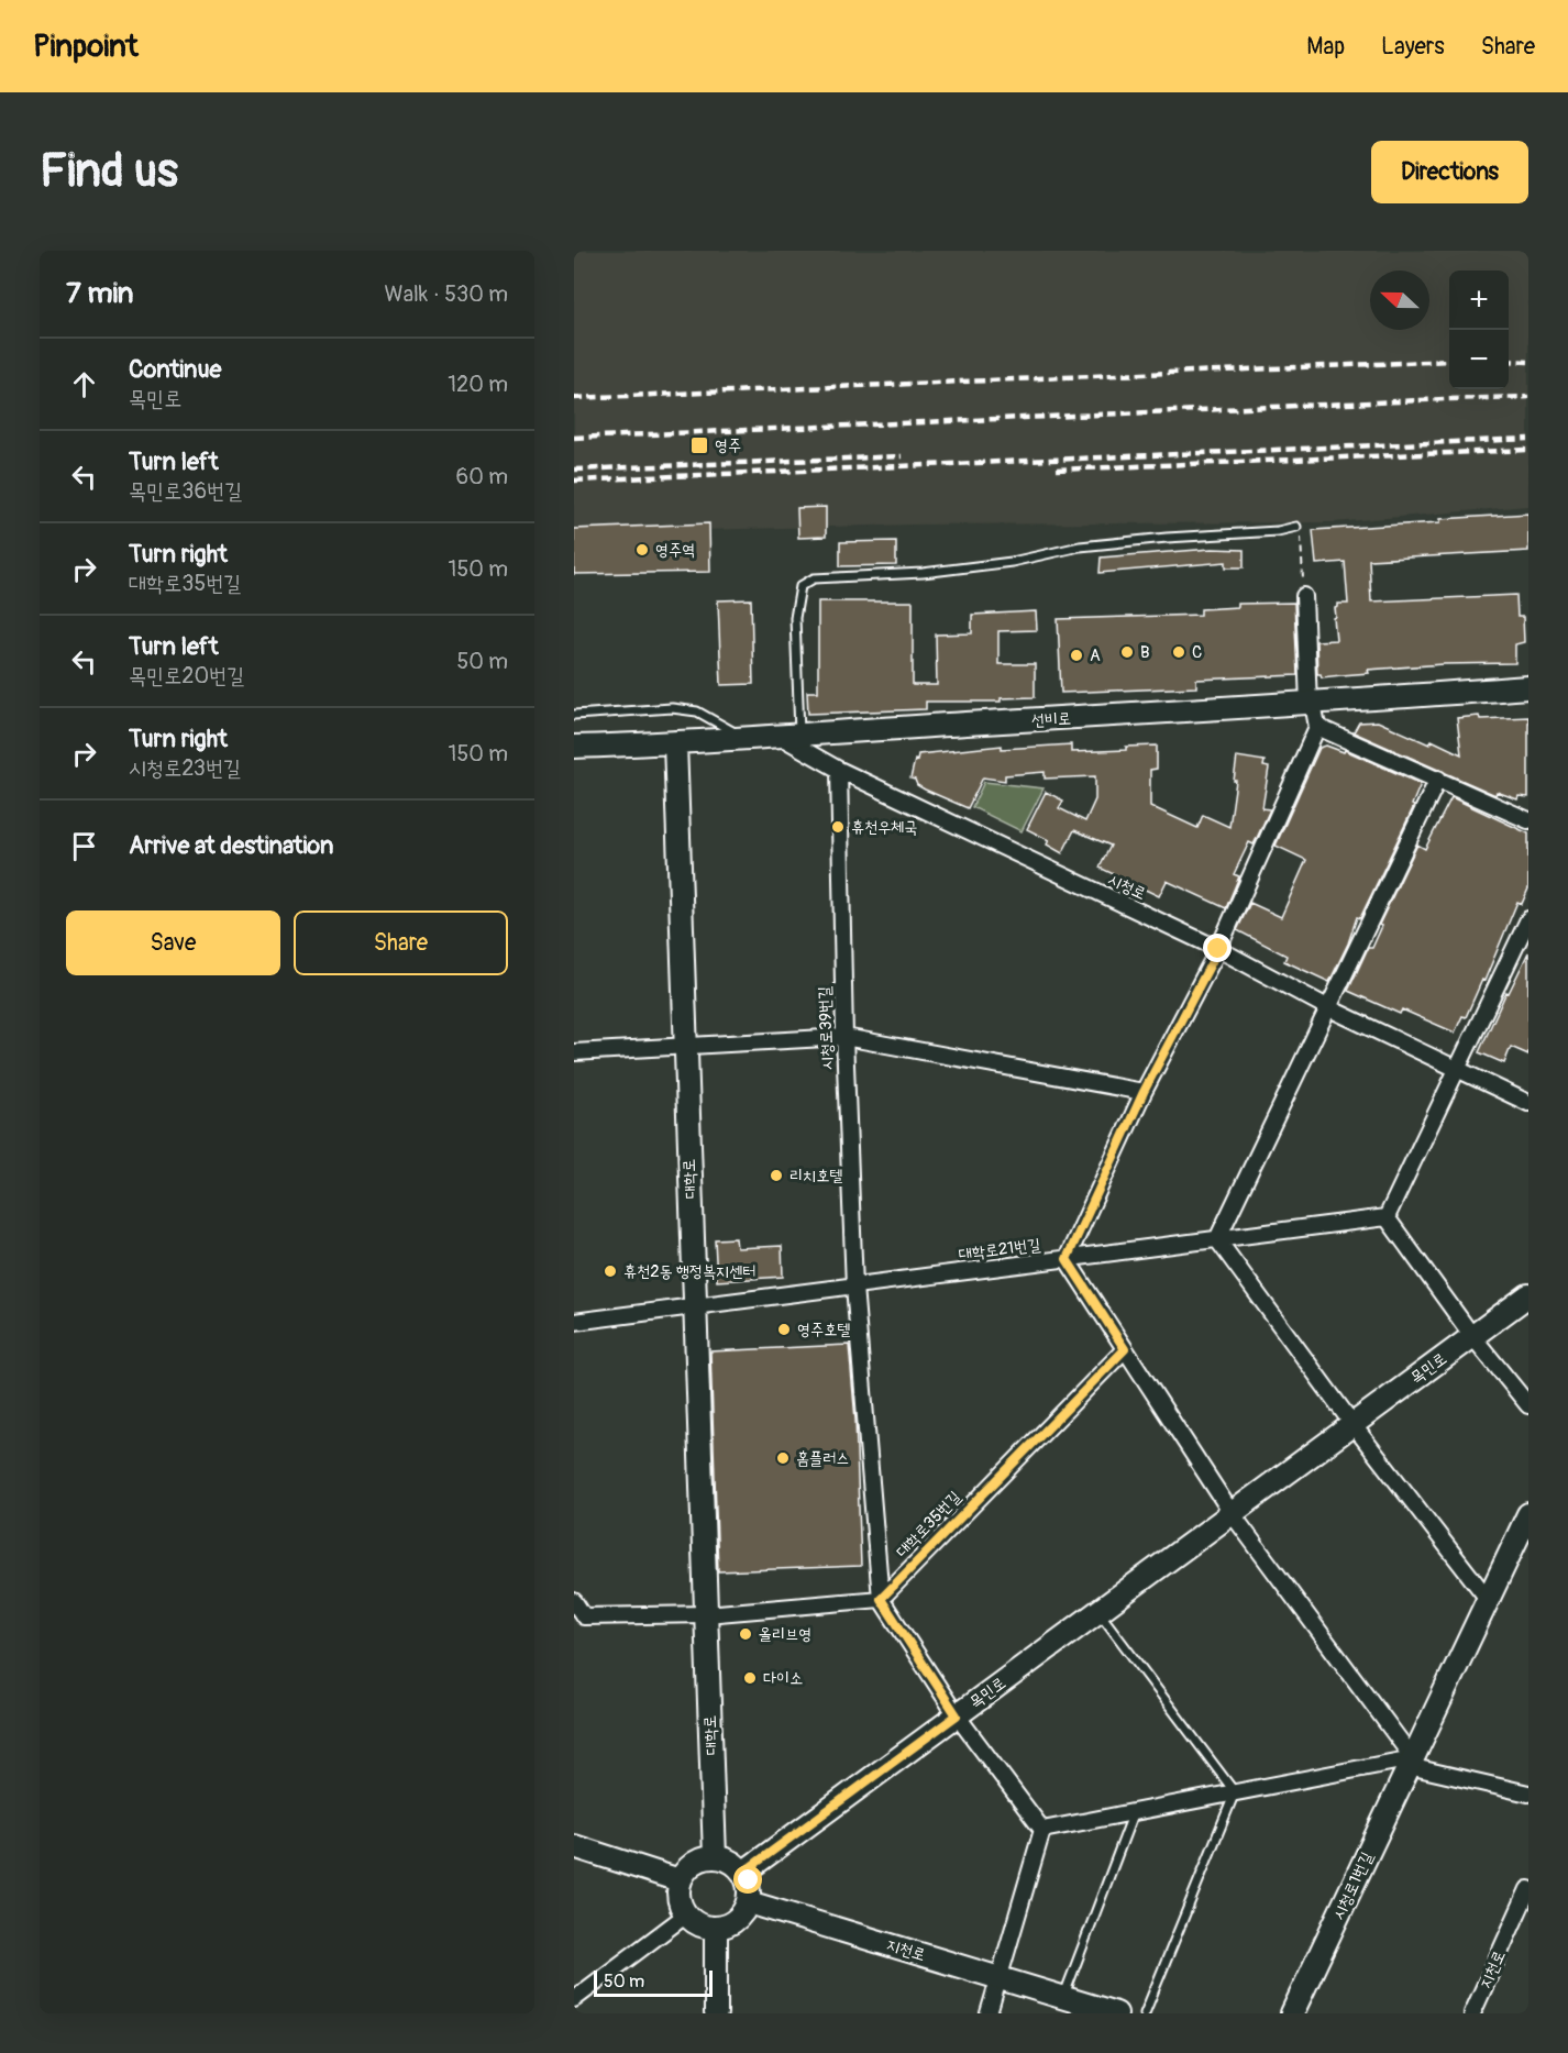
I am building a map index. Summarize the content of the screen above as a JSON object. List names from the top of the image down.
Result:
{
  "streets": {
    "main road": [
      "선비로",
      "대학로",
      "목민로",
      "시청로1번길",
      "지천로"
    ],
    "street": [
      "시청로",
      "시청로39번길",
      "대학로21번길",
      "대학로35번길"
    ]
  },
  "crossings": [
    ["선비로", "시청로"],
    ["선비로", "대학로"],
    ["시청로", "시청로39번길"],
    ["시청로39번길", "대학로21번길"],
    ["시청로39번길", "대학로35번길"],
    ["대학로", "대학로21번길"],
    ["대학로", "목민로"],
    ["대학로", "지천로"],
    ["목민로", "지천로"]
  ],
  "places": {
    "transit": ["영주"],
    "other": [
      "영주역",
      "B",
      "C",
      "A",
      "휴천우체국",
      "리치호텔",
      "휴천2동 행정복지센터",
      "영주호텔",
      "홈플러스",
      "올리브영",
      "다이소"
    ]
  },
  "scale_bar": "50 m",
  "north": "left",
  "page": {
    "header": "Pinpoint",
    "nav": ["Map", "Layers", "Share"],
    "buttons": [
      "Directions",
      ["Save", "Share"]
    ],
    "title": "Find us",
    "heading": ["7 min", "Walk · 530 m"],
    "map_buttons": ["+", "−"],
    "list": [
      ["Continue", "목민로", "120 m"],
      ["Turn left", "목민로36번길", "60 m"],
      ["Turn right", "대학로35번길", "150 m"],
      ["Turn left", "목민로20번길", "50 m"],
      ["Turn right", "시청로23번길", "150 m"],
      "Arrive at destination"
    ],
    "scale": "50 m"
  }
}
